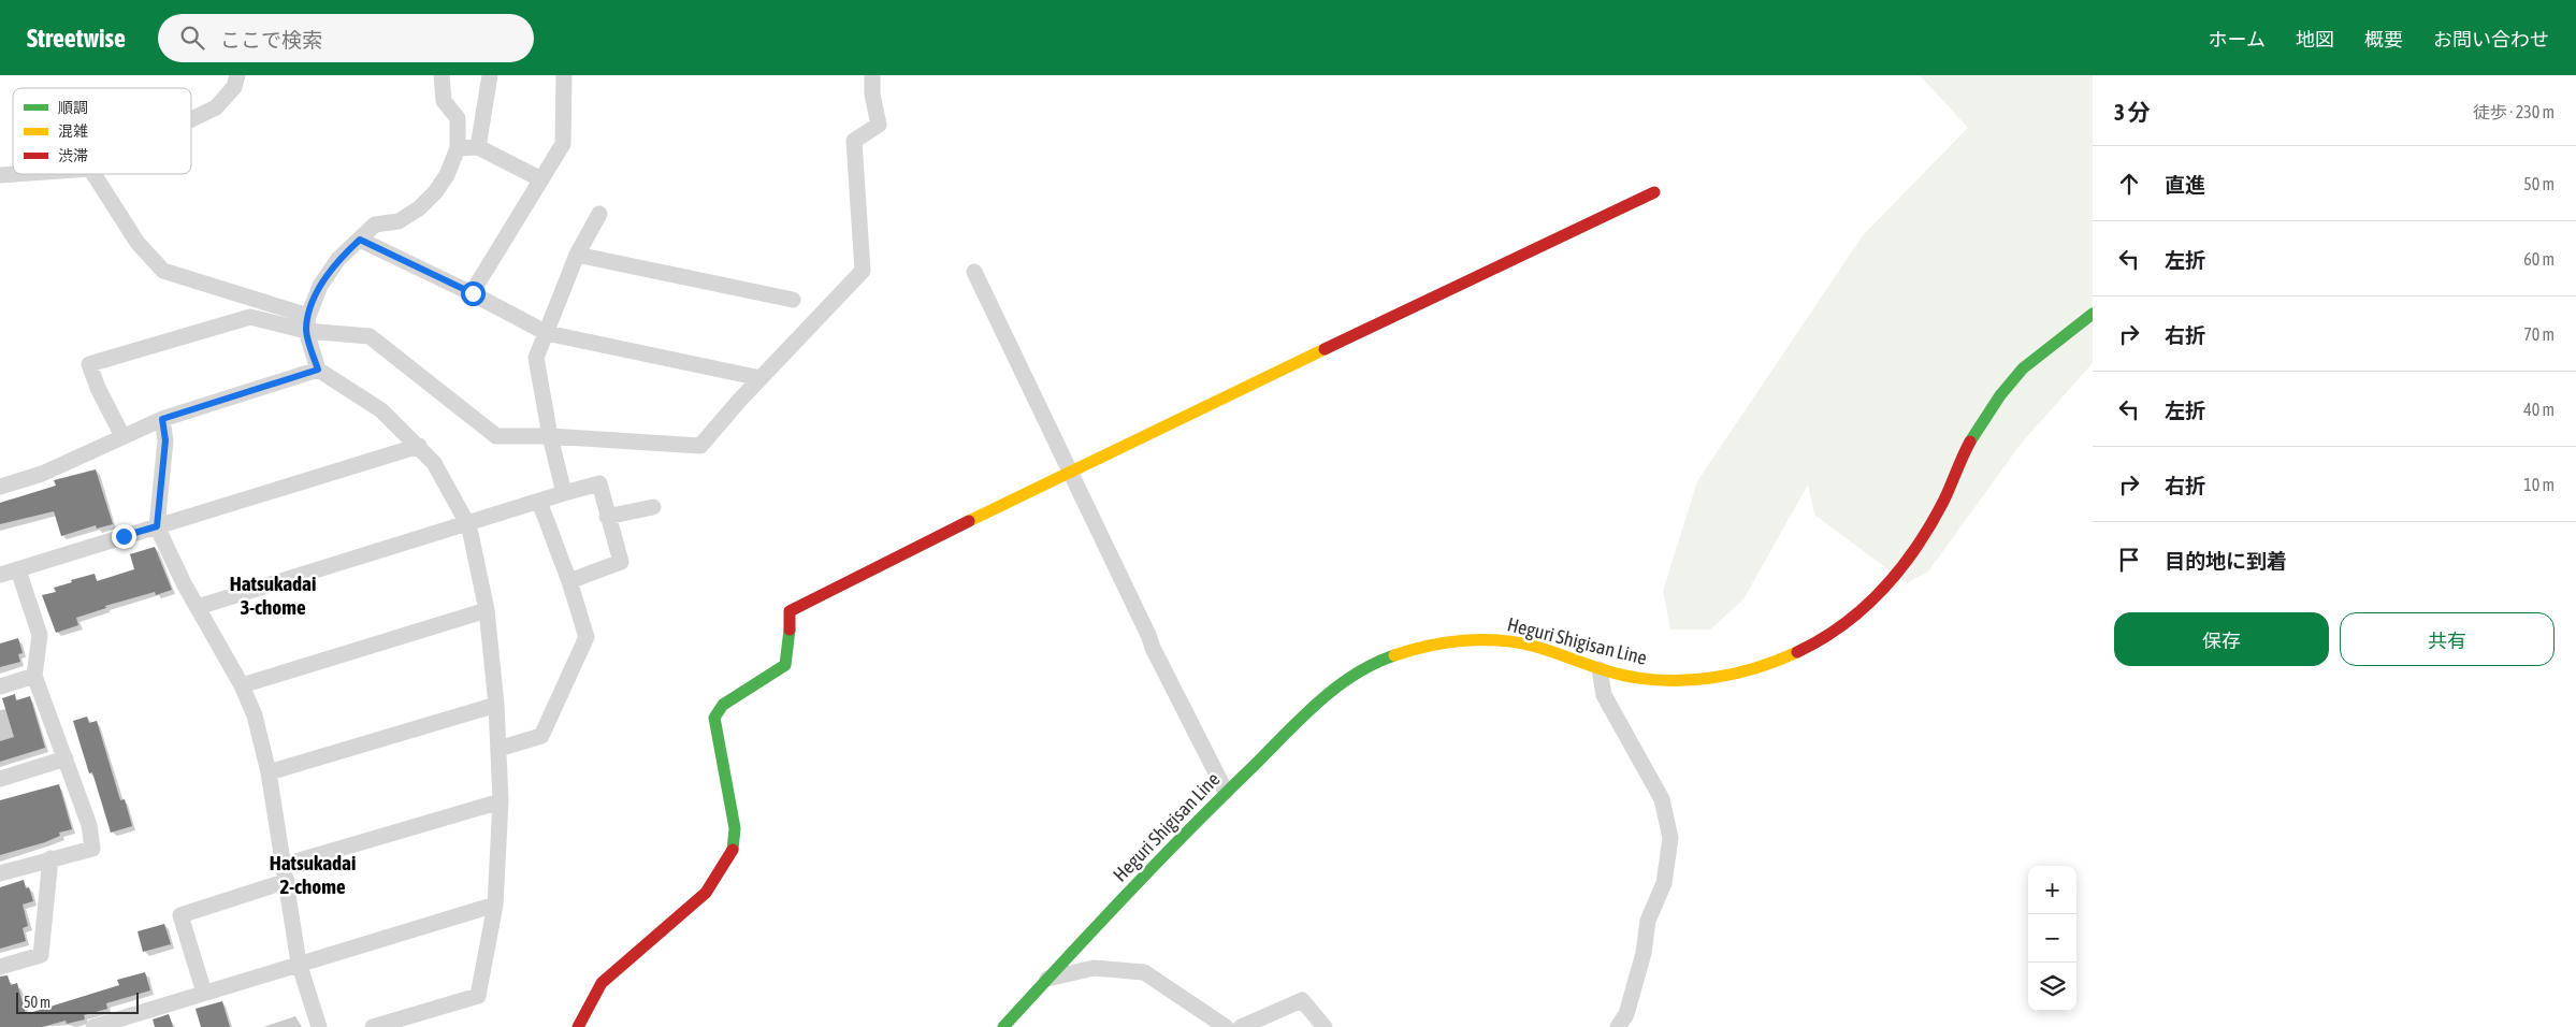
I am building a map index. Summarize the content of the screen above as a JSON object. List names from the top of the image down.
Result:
{
  "streets": {
    "street": ["Heguri Shigisan Line"]
  },
  "districts": ["Hatsukadai 3-chome", "Hatsukadai 2-chome"],
  "legend": ["順調", "混雑", "渋滞"],
  "scale_bar": "50 m",
  "page": {
    "header": "Streetwise",
    "search": "ここで検索",
    "nav": [
      "ホーム",
      "地図",
      "概要",
      "お問い合わせ"
    ],
    "heading": ["3 分", "徒歩 · 230 m"],
    "list": [
      ["直進", "50 m"],
      ["左折", "60 m"],
      ["右折", "70 m"],
      ["左折", "40 m"],
      ["右折", "10 m"],
      "目的地に到着"
    ],
    "buttons": ["保存", "共有"],
    "map_buttons": ["+", "−"],
    "scale": "50 m"
  }
}
